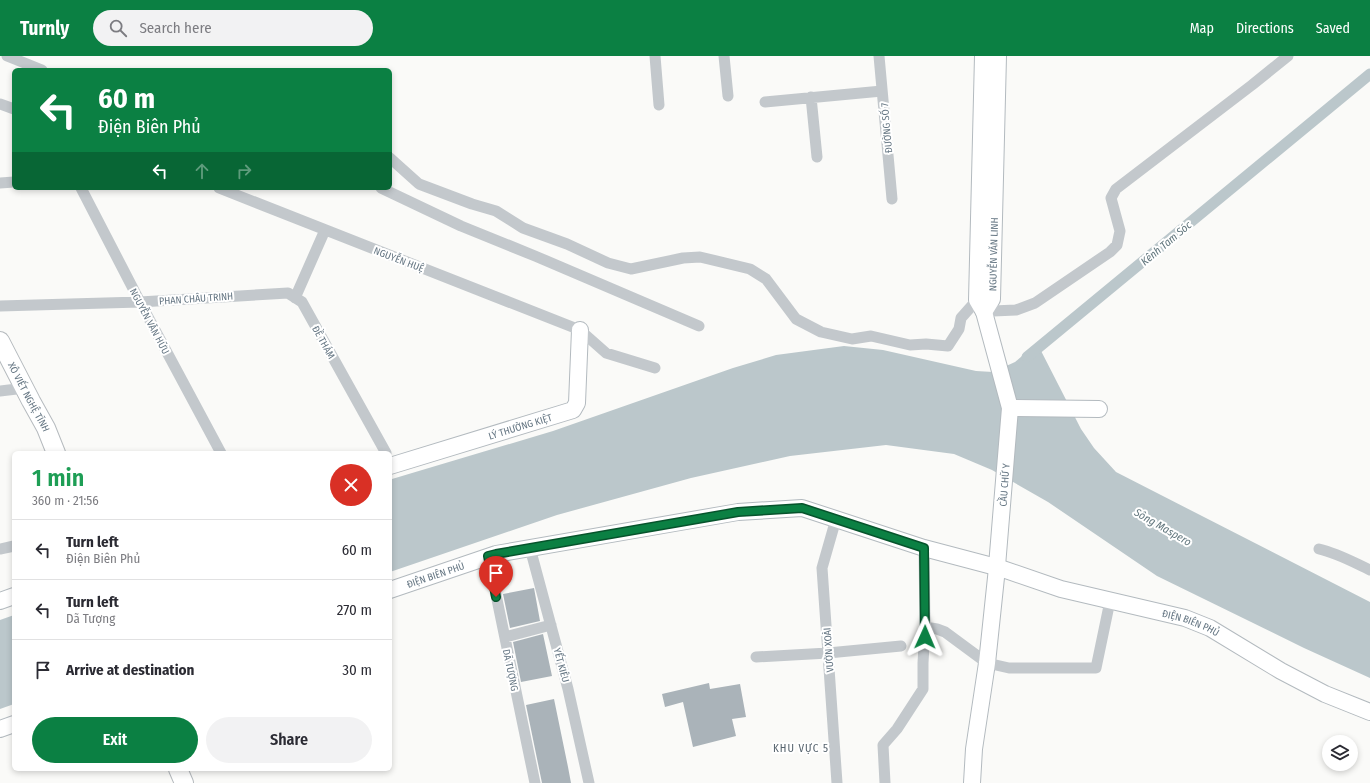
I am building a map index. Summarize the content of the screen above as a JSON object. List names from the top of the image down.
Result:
{
  "streets": {
    "main road": ["XÔ VIẾT NGHỆ TĨNH"],
    "street": [
      "ĐƯỜNG SỐ 7",
      "NGUYỄN VĂN LINH",
      "NGUYỄN HUỆ",
      "PHAN CHÂU TRINH",
      "NGUYỄN VĂN HỮU",
      "ĐỀ THÁM",
      "LÝ THƯỜNG KIỆT",
      "CẦU CHỮ Y",
      "ĐIỆN BIÊN PHỦ",
      "VƯỜN XOÀI",
      "YẾT KIÊU",
      "DÃ TƯỢNG"
    ]
  },
  "crossings": [
    ["NGUYỄN VĂN LINH", "CẦU CHỮ Y"],
    ["NGUYỄN HUỆ", "LÝ THƯỜNG KIỆT"],
    ["PHAN CHÂU TRINH", "NGUYỄN VĂN HỮU"],
    ["PHAN CHÂU TRINH", "ĐỀ THÁM"],
    ["CẦU CHỮ Y", "ĐIỆN BIÊN PHỦ"],
    ["ĐIỆN BIÊN PHỦ", "VƯỜN XOÀI"],
    ["ĐIỆN BIÊN PHỦ", "YẾT KIÊU"],
    ["ĐIỆN BIÊN PHỦ", "DÃ TƯỢNG"]
  ],
  "districts": ["KHU VỰC 5"],
  "water": ["Kênh Tam Sóc", "Sông Maspero"],
  "page": {
    "header": "Turnly",
    "search": "Search here",
    "nav": ["Map", "Directions", "Saved"],
    "turn": ["60 m", "Điện Biên Phủ"],
    "heading": ["1 min", "360 m · 21:56"],
    "list": [
      {
        "name": "Turn left",
        "note": "Điện Biên Phủ",
        "value": "60 m"
      },
      {
        "name": "Turn left",
        "note": "Dã Tượng",
        "value": "270 m"
      },
      {
        "name": "Arrive at destination",
        "value": "30 m"
      }
    ],
    "buttons": ["Exit", "Share"]
  }
}
